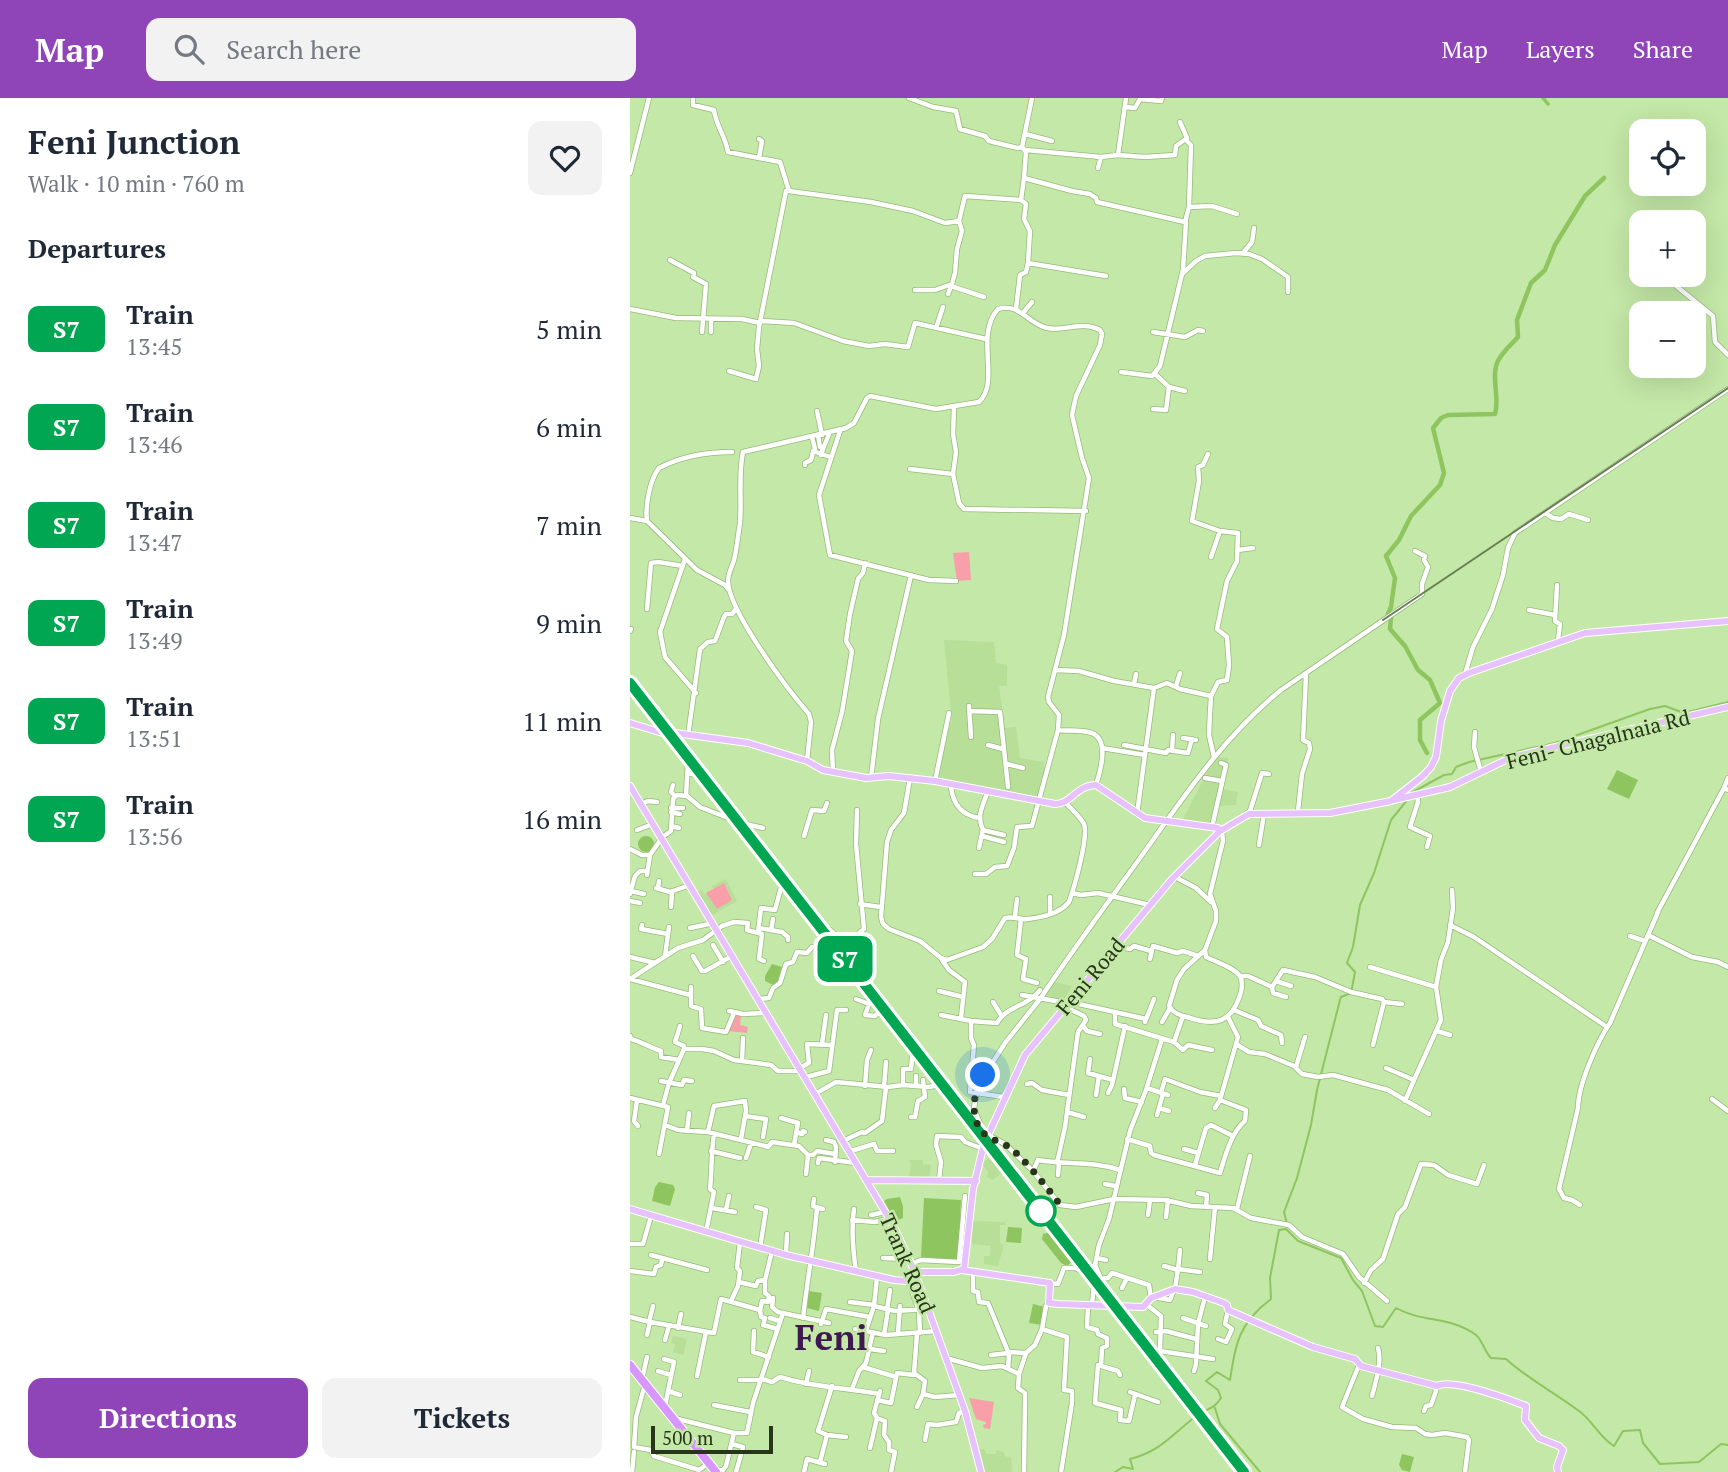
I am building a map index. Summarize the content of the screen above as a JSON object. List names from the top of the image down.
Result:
{
  "streets": {
    "main road": ["Feni- Chagalnaia Rd", "Feni Road", "Trank Road"]
  },
  "crossings": [
    ["Feni- Chagalnaia Rd", "Feni Road"]
  ],
  "districts": ["Feni"],
  "scale_bar": "500 m",
  "page": {
    "header": "Map",
    "search": "Search here",
    "nav": ["Map", "Layers", "Share"],
    "heading": [
      ["Feni Junction", "Walk · 10 min · 760 m"],
      "Departures"
    ],
    "on_map": "S7",
    "map_buttons": ["+", "−"],
    "list": [
      {
        "mark": "S7",
        "name": "Train",
        "note": "13:45",
        "value": "5 min"
      },
      {
        "mark": "S7",
        "name": "Train",
        "note": "13:46",
        "value": "6 min"
      },
      {
        "mark": "S7",
        "name": "Train",
        "note": "13:47",
        "value": "7 min"
      },
      {
        "mark": "S7",
        "name": "Train",
        "note": "13:49",
        "value": "9 min"
      },
      {
        "mark": "S7",
        "name": "Train",
        "note": "13:51",
        "value": "11 min"
      },
      {
        "mark": "S7",
        "name": "Train",
        "note": "13:56",
        "value": "16 min"
      }
    ],
    "buttons": ["Directions", "Tickets"],
    "scale": "500 m"
  }
}
